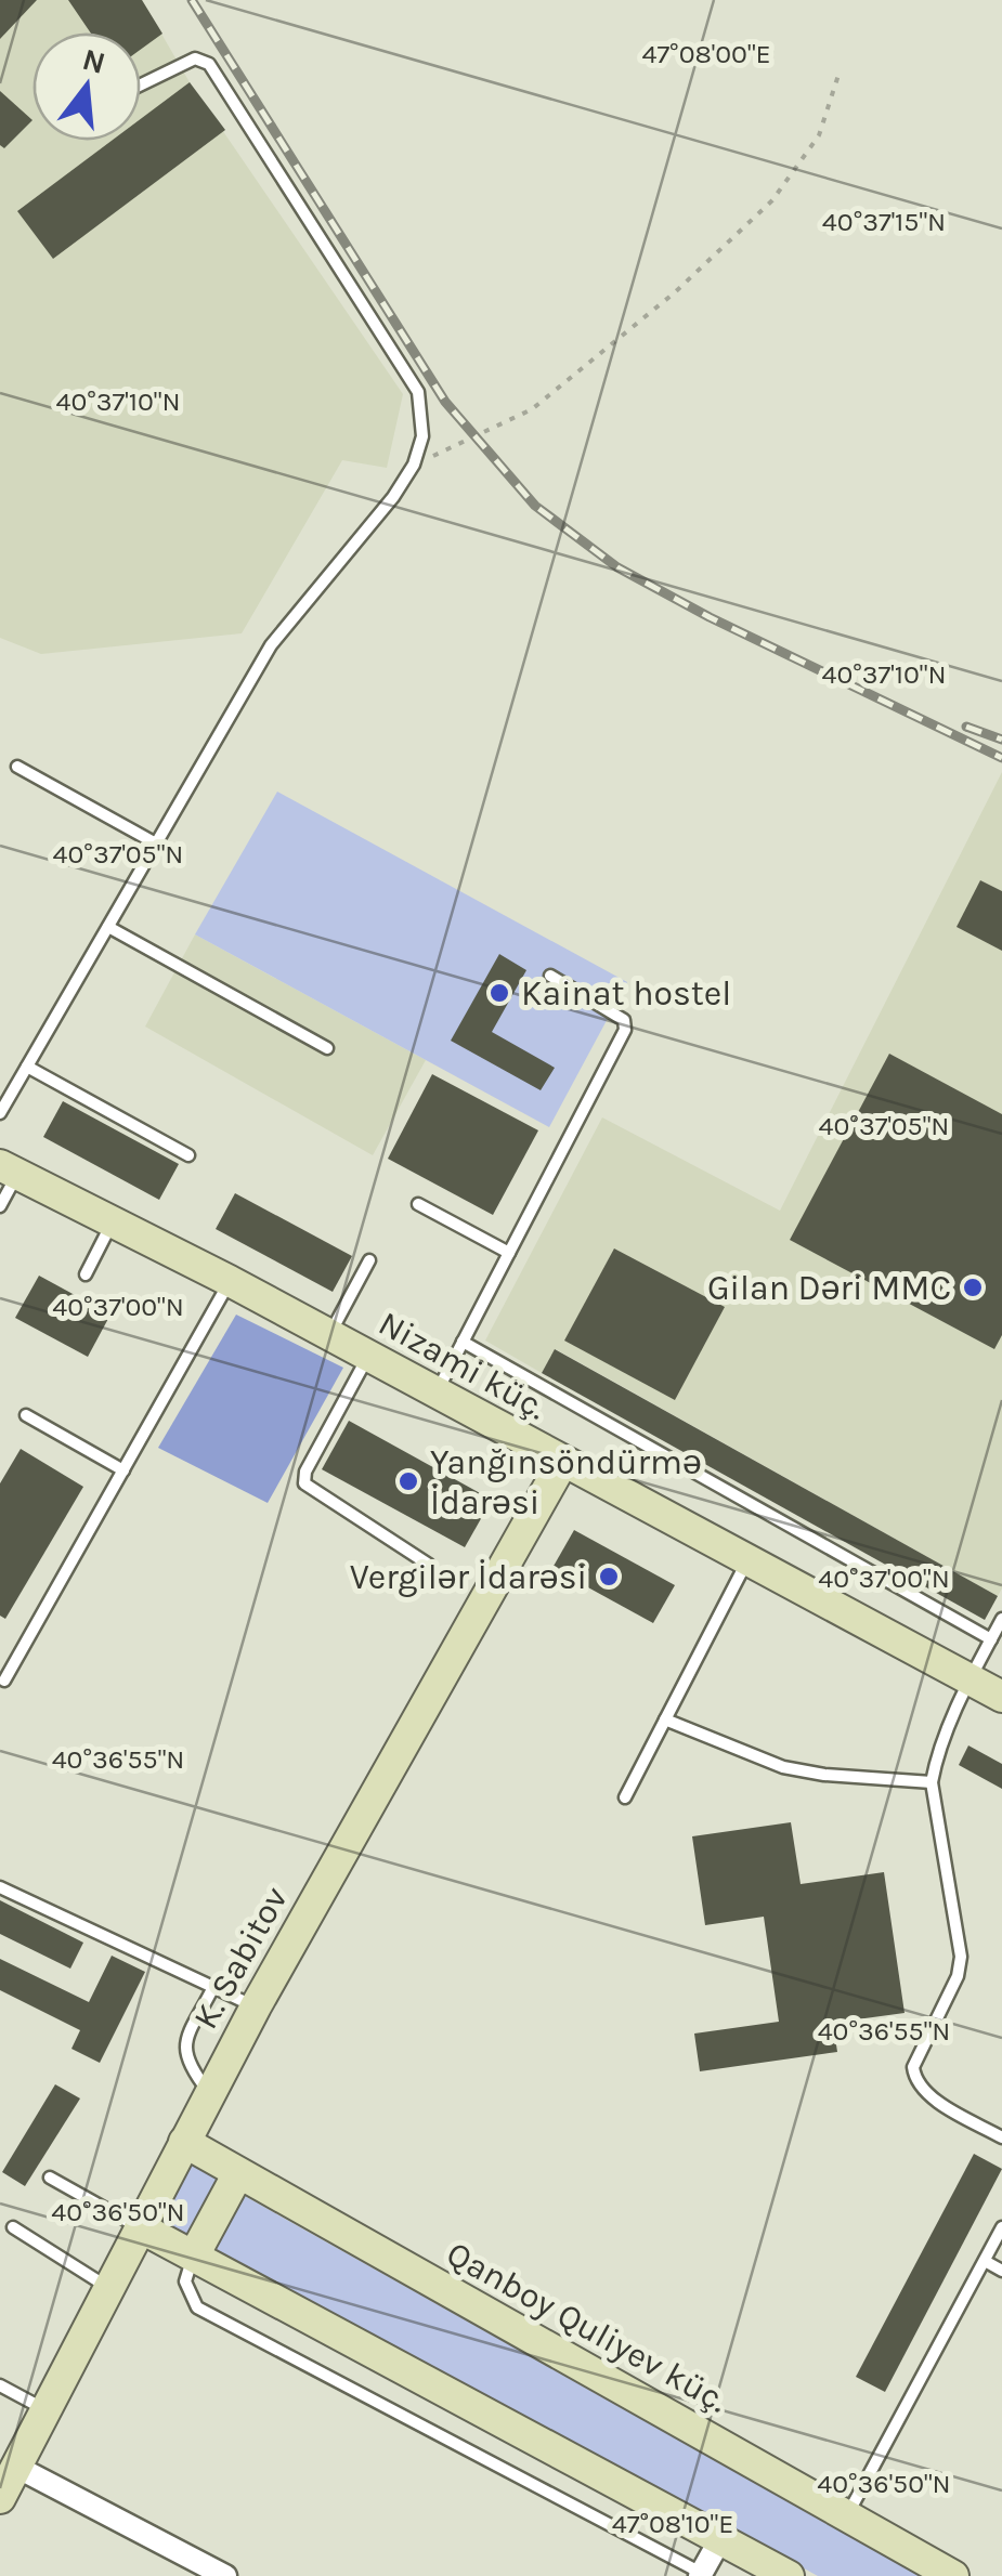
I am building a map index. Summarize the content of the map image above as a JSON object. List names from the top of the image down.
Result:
{
  "streets": {
    "street": ["Nizami küç.", "K. Sabitov", "Qanboy Quliyev küç."]
  },
  "crossings": [
    ["Nizami küç.", "K. Sabitov"],
    ["K. Sabitov", "Qanboy Quliyev küç."]
  ],
  "places": [
    "Kainat hostel",
    "Gilan Dəri MMC",
    "Yanğınsöndürmə İdarəsi",
    "Vergilər İdarəsi"
  ],
  "north": "top",
  "coordinates": [
    "47°08'00\"E",
    "40°37'15\"N",
    "40°37'10\"N",
    "40°37'05\"N",
    "40°37'00\"N",
    "40°36'55\"N",
    "40°36'50\"N",
    "47°08'10\"E"
  ]
}
